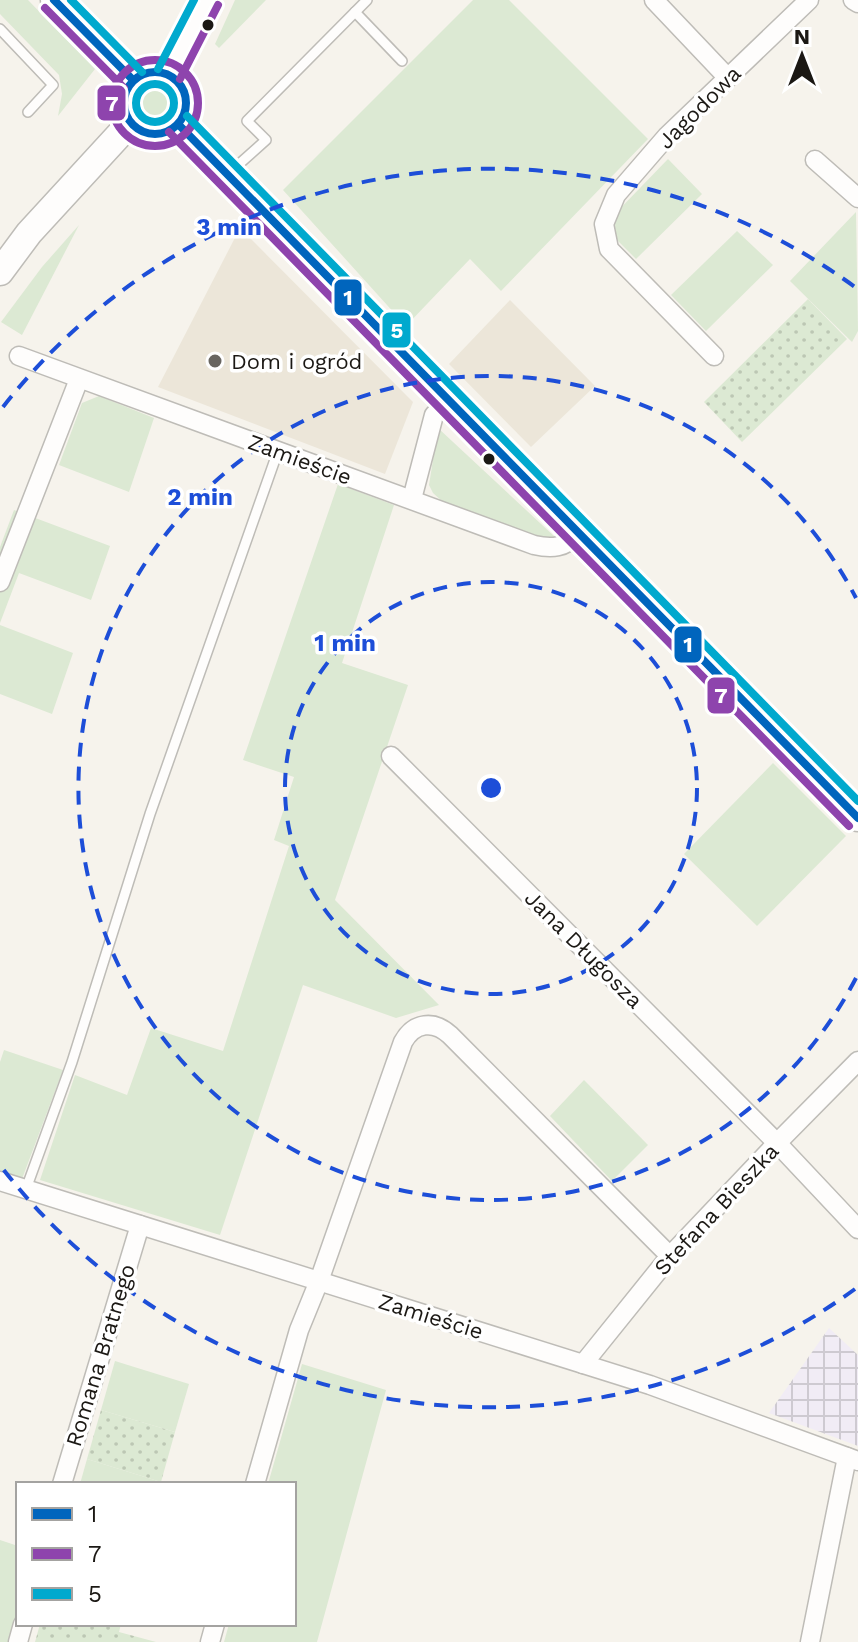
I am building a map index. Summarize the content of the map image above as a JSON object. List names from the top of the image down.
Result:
{
  "streets": {
    "street": [
      "Jagodowa",
      "Zamieście",
      "Jana Długosza",
      "Stefana Bieszka",
      "Romana Bratnego"
    ]
  },
  "crossings": [
    ["Zamieście", "Stefana Bieszka"],
    ["Zamieście", "Romana Bratnego"],
    ["Jana Długosza", "Stefana Bieszka"]
  ],
  "places": ["Dom i ogród"],
  "lines": ["transit line 1", "transit line 5", "transit line 7"],
  "legend": ["1", "7", "5"],
  "north": "top",
  "rings": ["3 min", "2 min", "1 min"]
}
